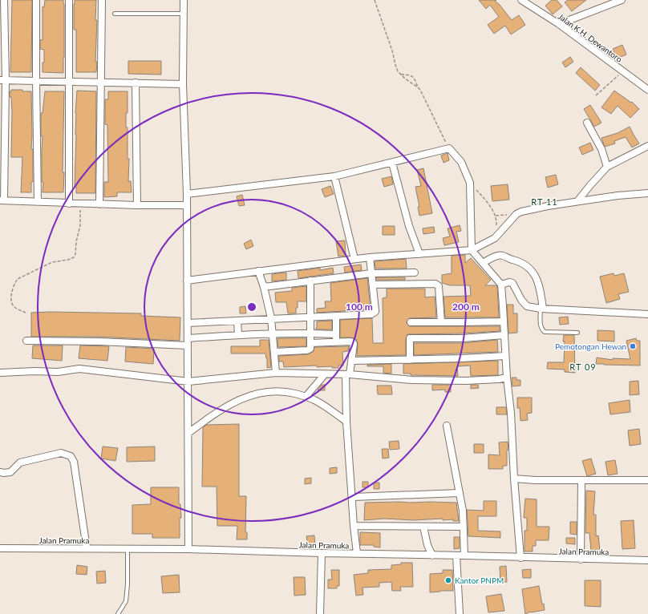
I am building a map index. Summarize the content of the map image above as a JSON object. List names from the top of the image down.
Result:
{
  "streets": {
    "street": ["Jalan K.H. Dewantoro", "Jalan Pramuka"]
  },
  "districts": ["RT 11", "RT 09"],
  "places": ["Pemotongan Hewan", "Kantor PNPM"],
  "rings": ["100 m", "200 m"]
}
